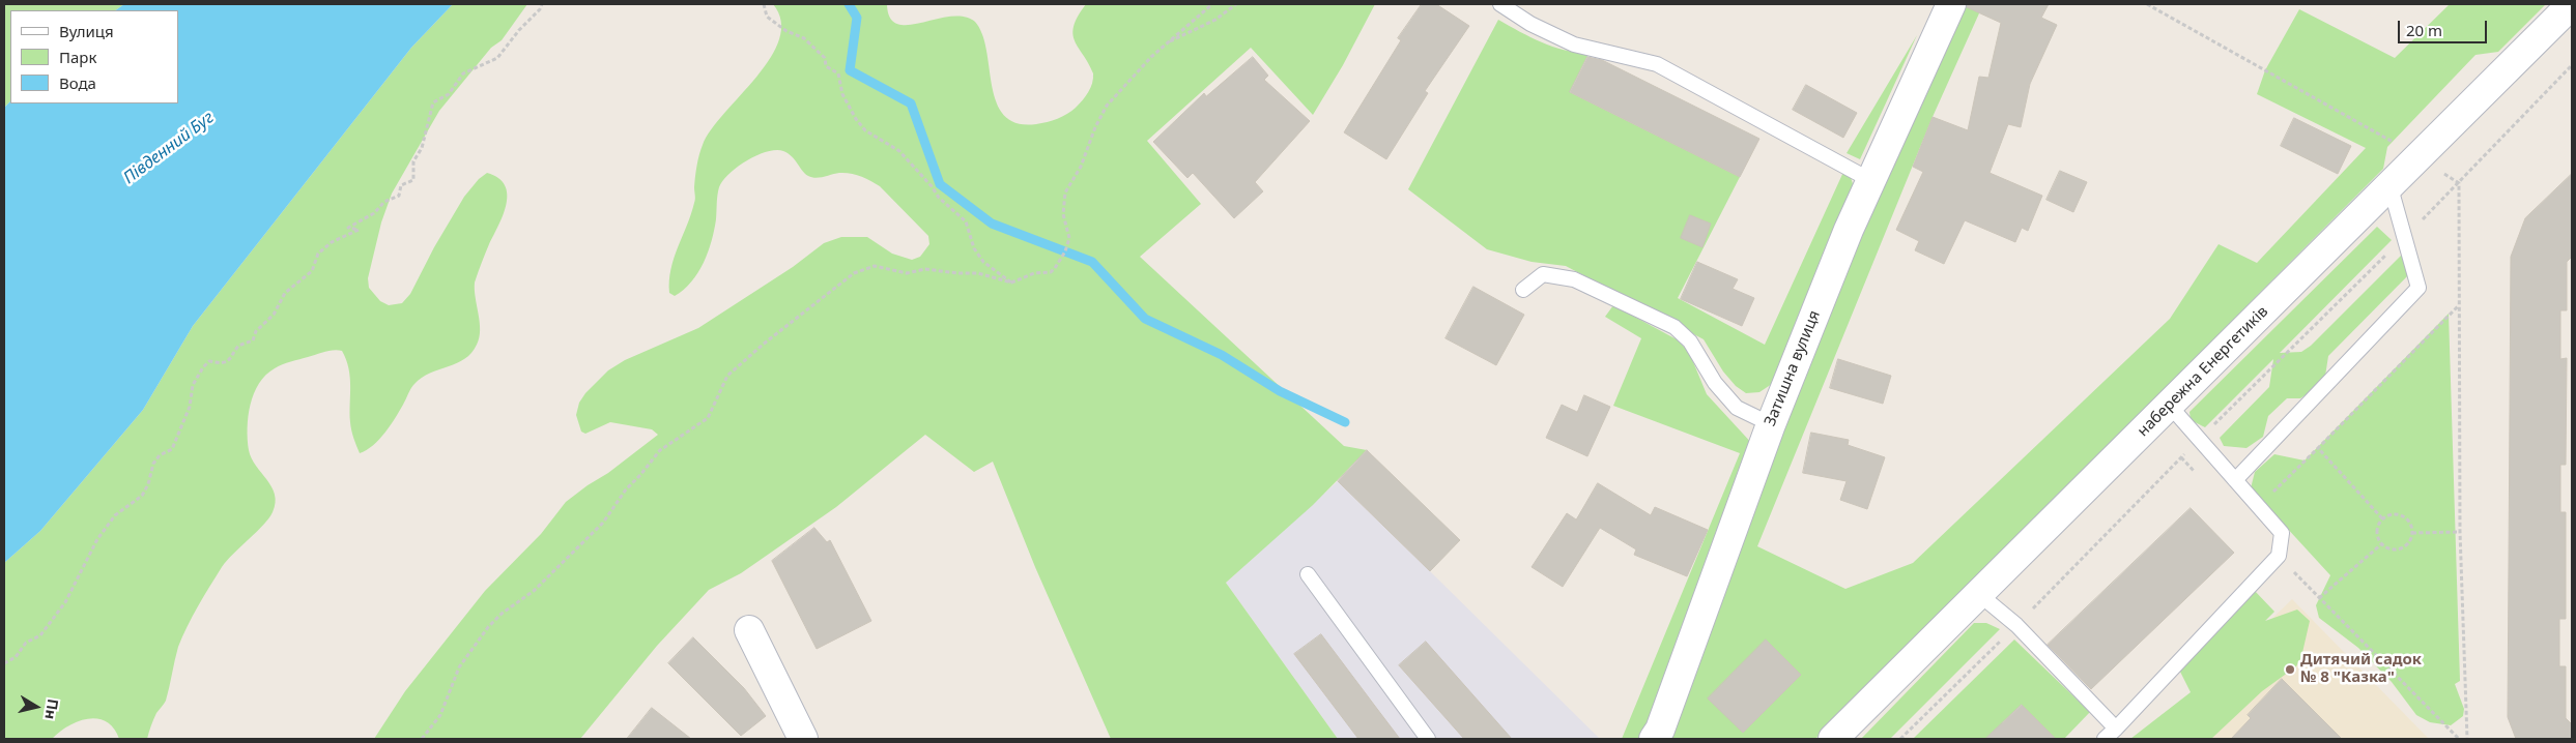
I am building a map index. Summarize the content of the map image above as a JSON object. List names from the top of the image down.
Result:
{
  "streets": {
    "street": ["Затишна вулиця", "набережна Енергетиків"]
  },
  "water": ["Південний Буг"],
  "places": ["Дитячий садок № 8 \"Казка\""],
  "legend": ["Вулиця", "Парк", "Вода"],
  "scale_bar": "20 m",
  "north": "right"
}
